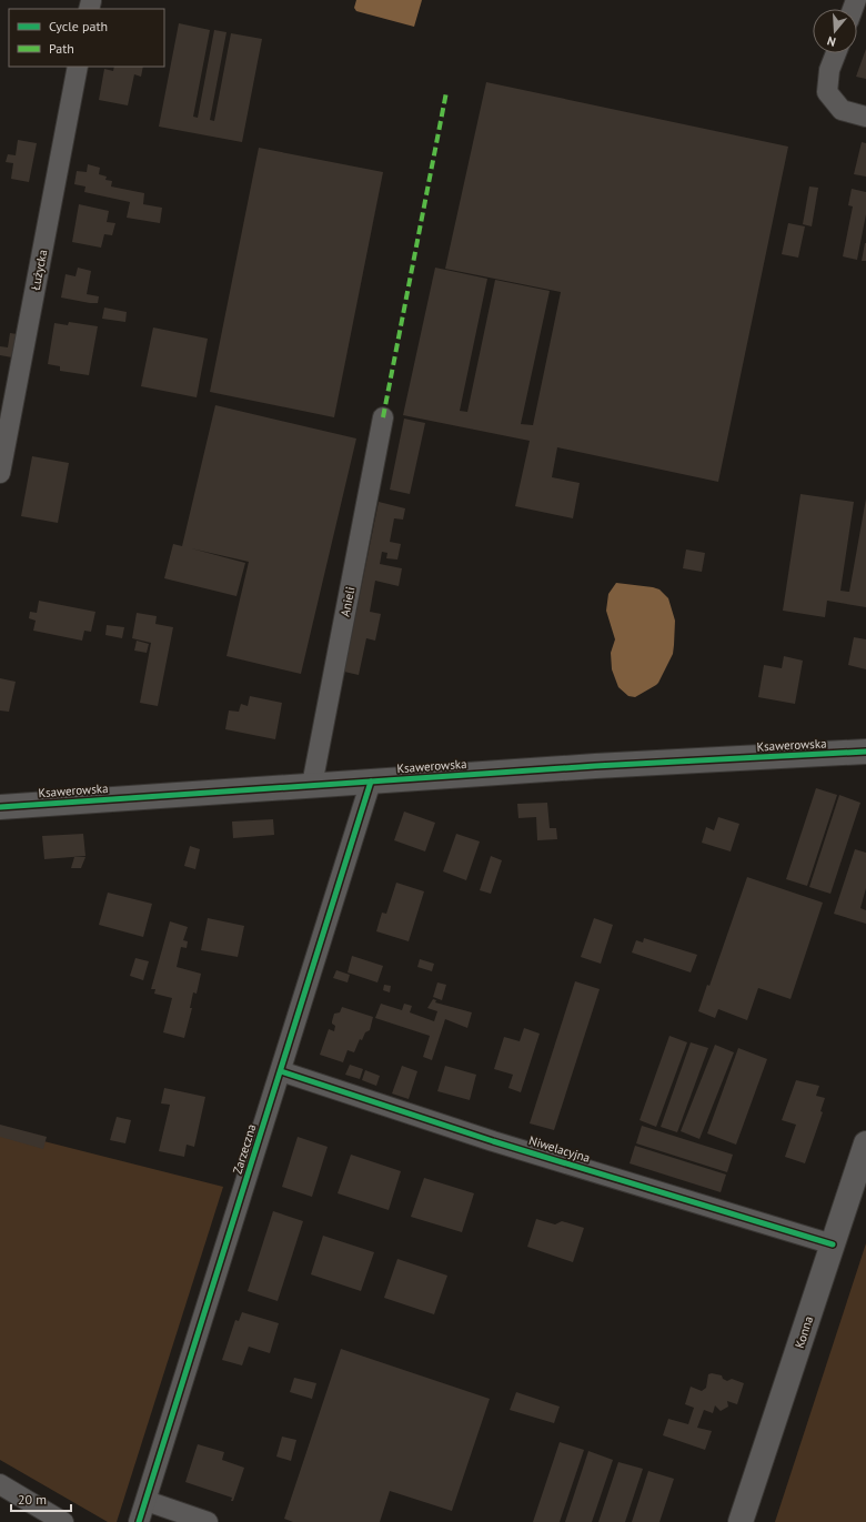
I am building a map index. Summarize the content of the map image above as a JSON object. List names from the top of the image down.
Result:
{
  "streets": {
    "street": [
      "Łużycka",
      "Anieli",
      "Ksawerowska",
      "Zarzeczna",
      "Niwelacyjna",
      "Konna"
    ]
  },
  "crossings": [
    ["Anieli", "Ksawerowska"],
    ["Ksawerowska", "Zarzeczna"],
    ["Zarzeczna", "Niwelacyjna"],
    ["Niwelacyjna", "Konna"]
  ],
  "legend": ["Cycle path", "Path"],
  "scale_bar": "20 m",
  "north": "bottom"
}
